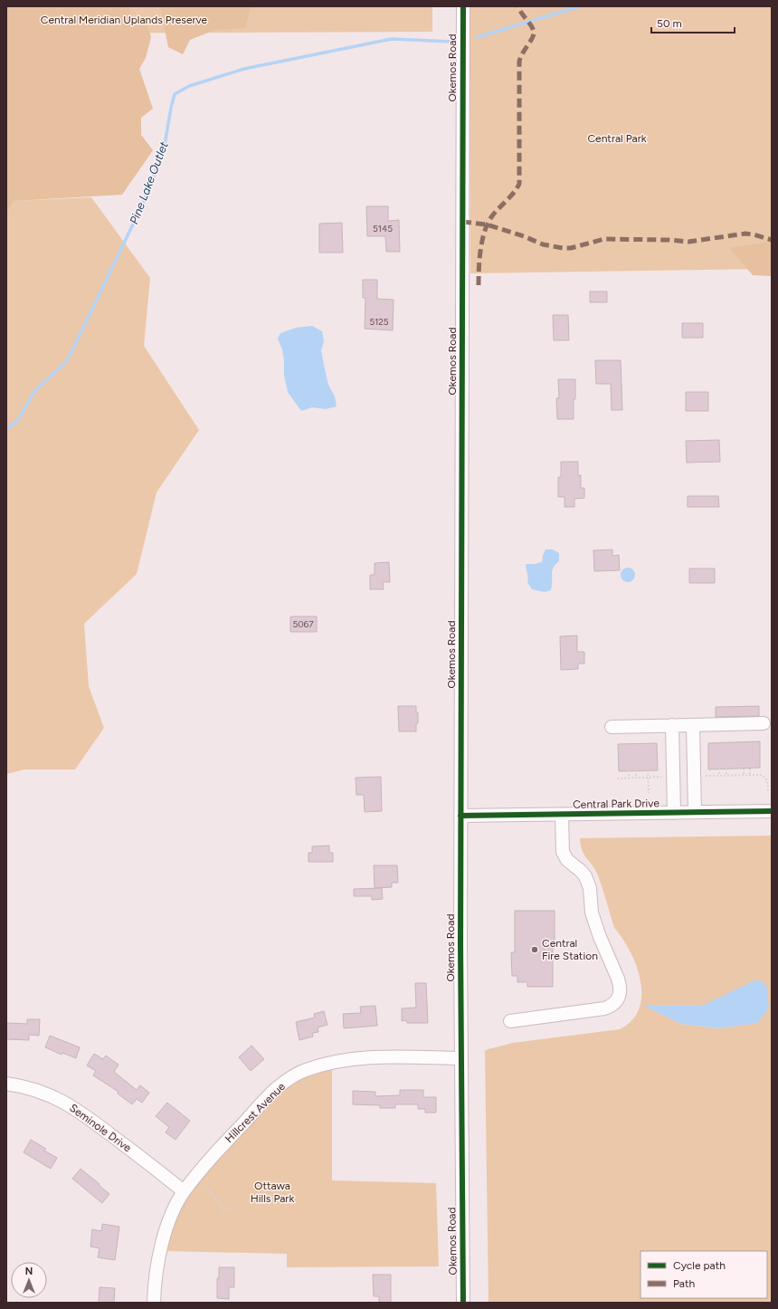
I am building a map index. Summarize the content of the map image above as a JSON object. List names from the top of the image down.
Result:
{
  "streets": {
    "street": [
      "Okemos Road",
      "Central Park Drive",
      "Hillcrest Avenue",
      "Seminole Drive"
    ]
  },
  "crossings": [
    ["Okemos Road", "Central Park Drive"],
    ["Okemos Road", "Hillcrest Avenue"],
    ["Hillcrest Avenue", "Seminole Drive"]
  ],
  "water": ["Pine Lake Outlet"],
  "parks": ["Central Meridian Uplands Preserve", "Central Park", "Ottawa Hills Park"],
  "places": ["Central Fire Station"],
  "house_numbers": ["5145", "5125", "5067"],
  "legend": ["Cycle path", "Path"],
  "scale_bar": "50 m",
  "north": "top"
}
